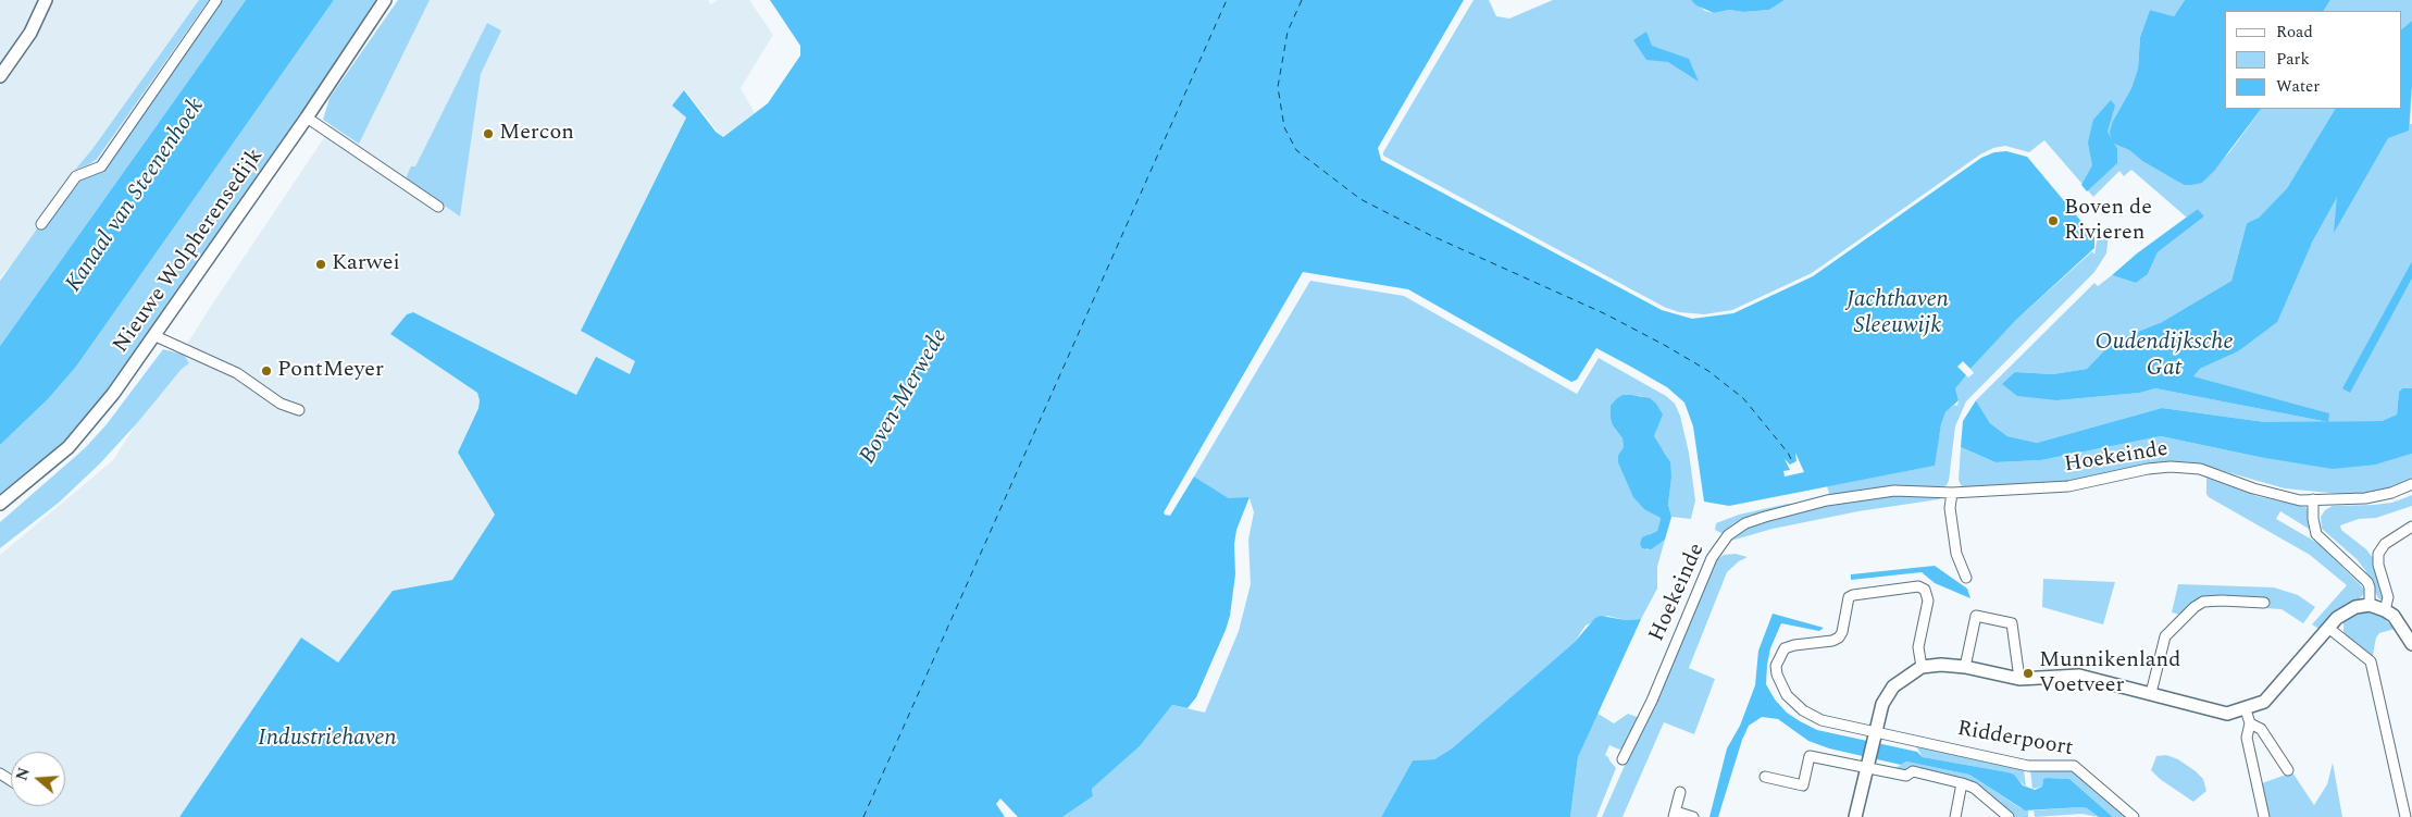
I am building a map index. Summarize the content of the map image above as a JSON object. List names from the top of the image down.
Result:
{
  "streets": {
    "street": ["Nieuwe Wolpherensedijk", "Hoekeinde", "Ridderpoort"]
  },
  "water": [
    "Kanaal van Steenenhoek",
    "Jachthaven Sleeuwijk",
    "Oudendijksche Gat",
    "Boven-Merwede",
    "Industriehaven"
  ],
  "places": [
    "Mercon",
    "Boven de Rivieren",
    "Karwei",
    "PontMeyer",
    "Munnikenland Voetveer"
  ],
  "legend": ["Road", "Park", "Water"],
  "north": "left"
}
